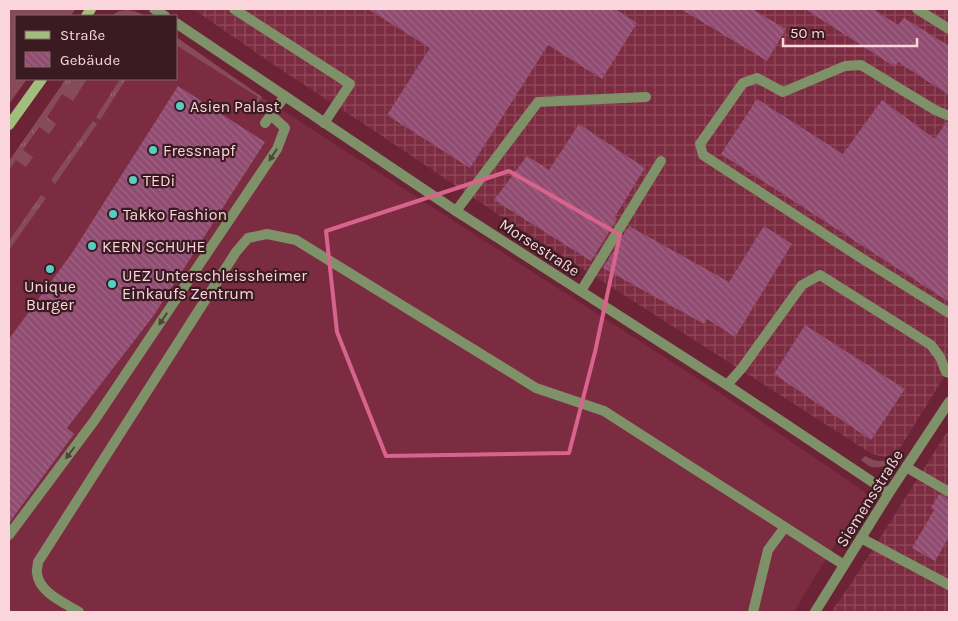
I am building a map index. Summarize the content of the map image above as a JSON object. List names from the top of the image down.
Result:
{
  "streets": {
    "street": ["Morsestraße", "Siemensstraße"]
  },
  "crossings": [
    ["Morsestraße", "Siemensstraße"]
  ],
  "places": [
    "Asien Palast",
    "Fressnapf",
    "TEDi",
    "Takko Fashion",
    "KERN SCHUHE",
    "Unique Burger",
    "UEZ Unterschleissheimer Einkaufs Zentrum"
  ],
  "legend": ["Straße", "Gebäude"],
  "scale_bar": "50 m"
}
